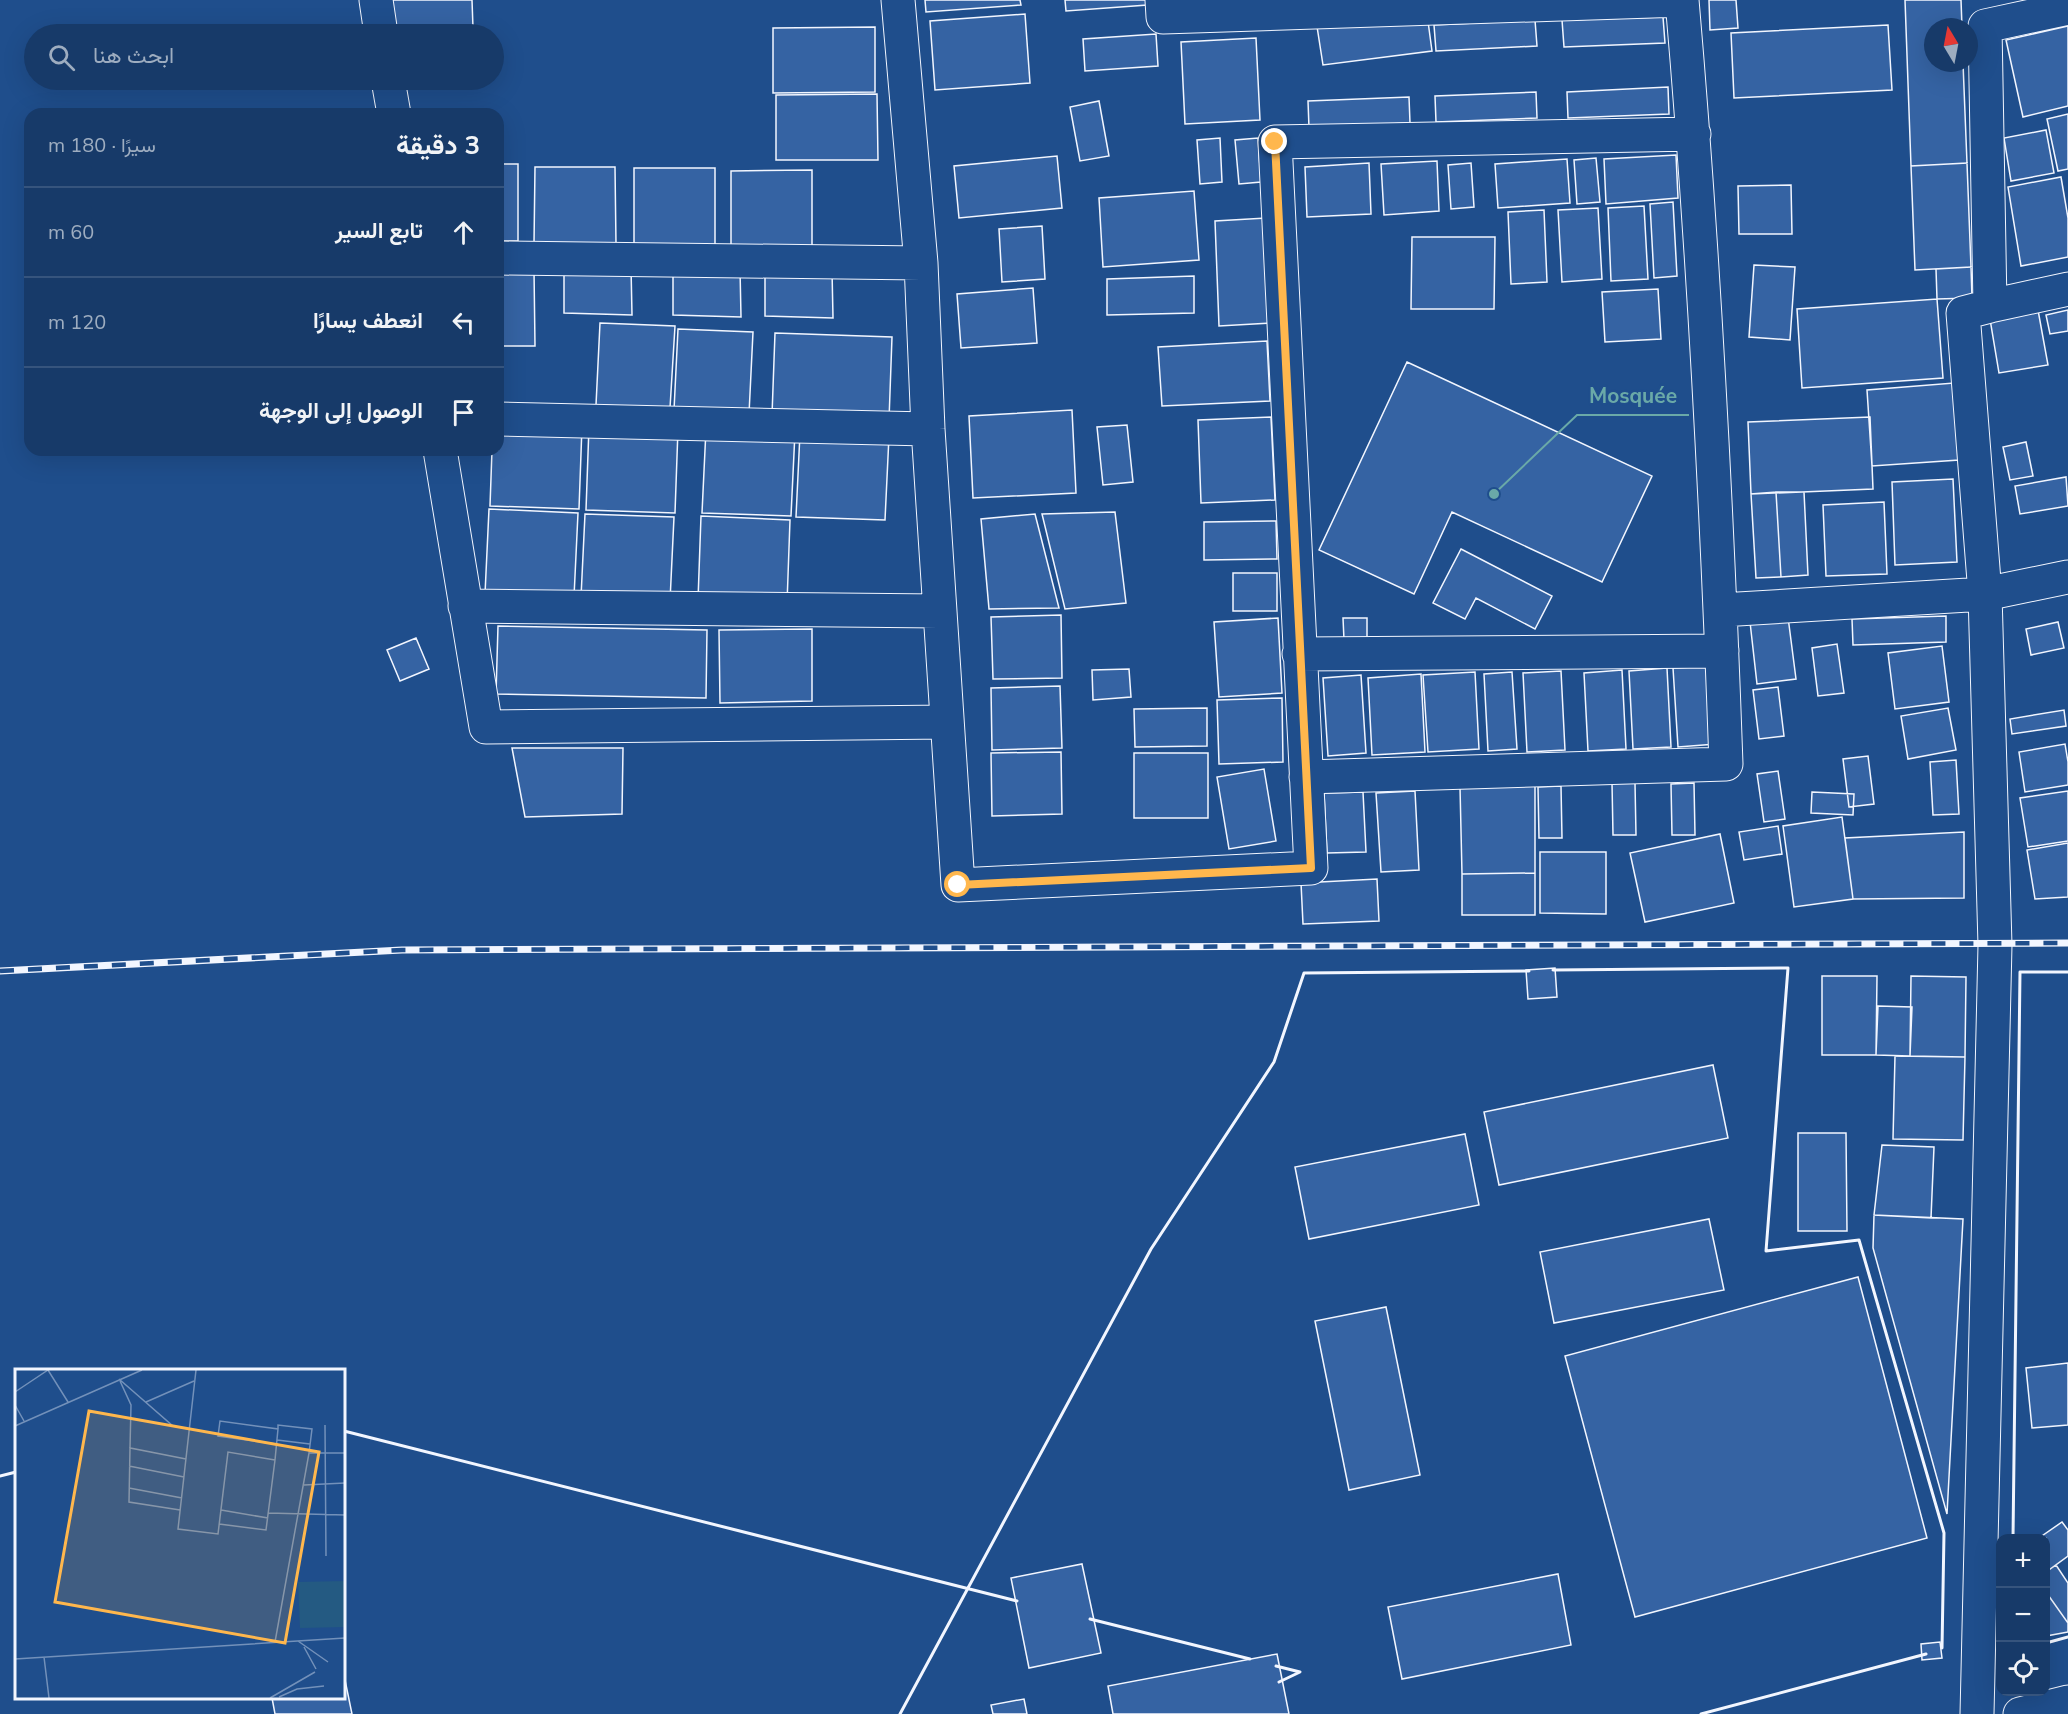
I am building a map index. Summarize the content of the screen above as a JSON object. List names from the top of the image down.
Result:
{
  "places": ["Mosquée"],
  "north": "top",
  "page": {
    "search": "ابحث هنا",
    "heading": ["3 دقيقة", "سيرًا · 180 m"],
    "list": [
      ["تابع السير", "60 m"],
      ["انعطف يسارًا", "120 m"],
      "الوصول إلى الوجهة"
    ],
    "map_buttons": ["+", "−"]
  }
}
